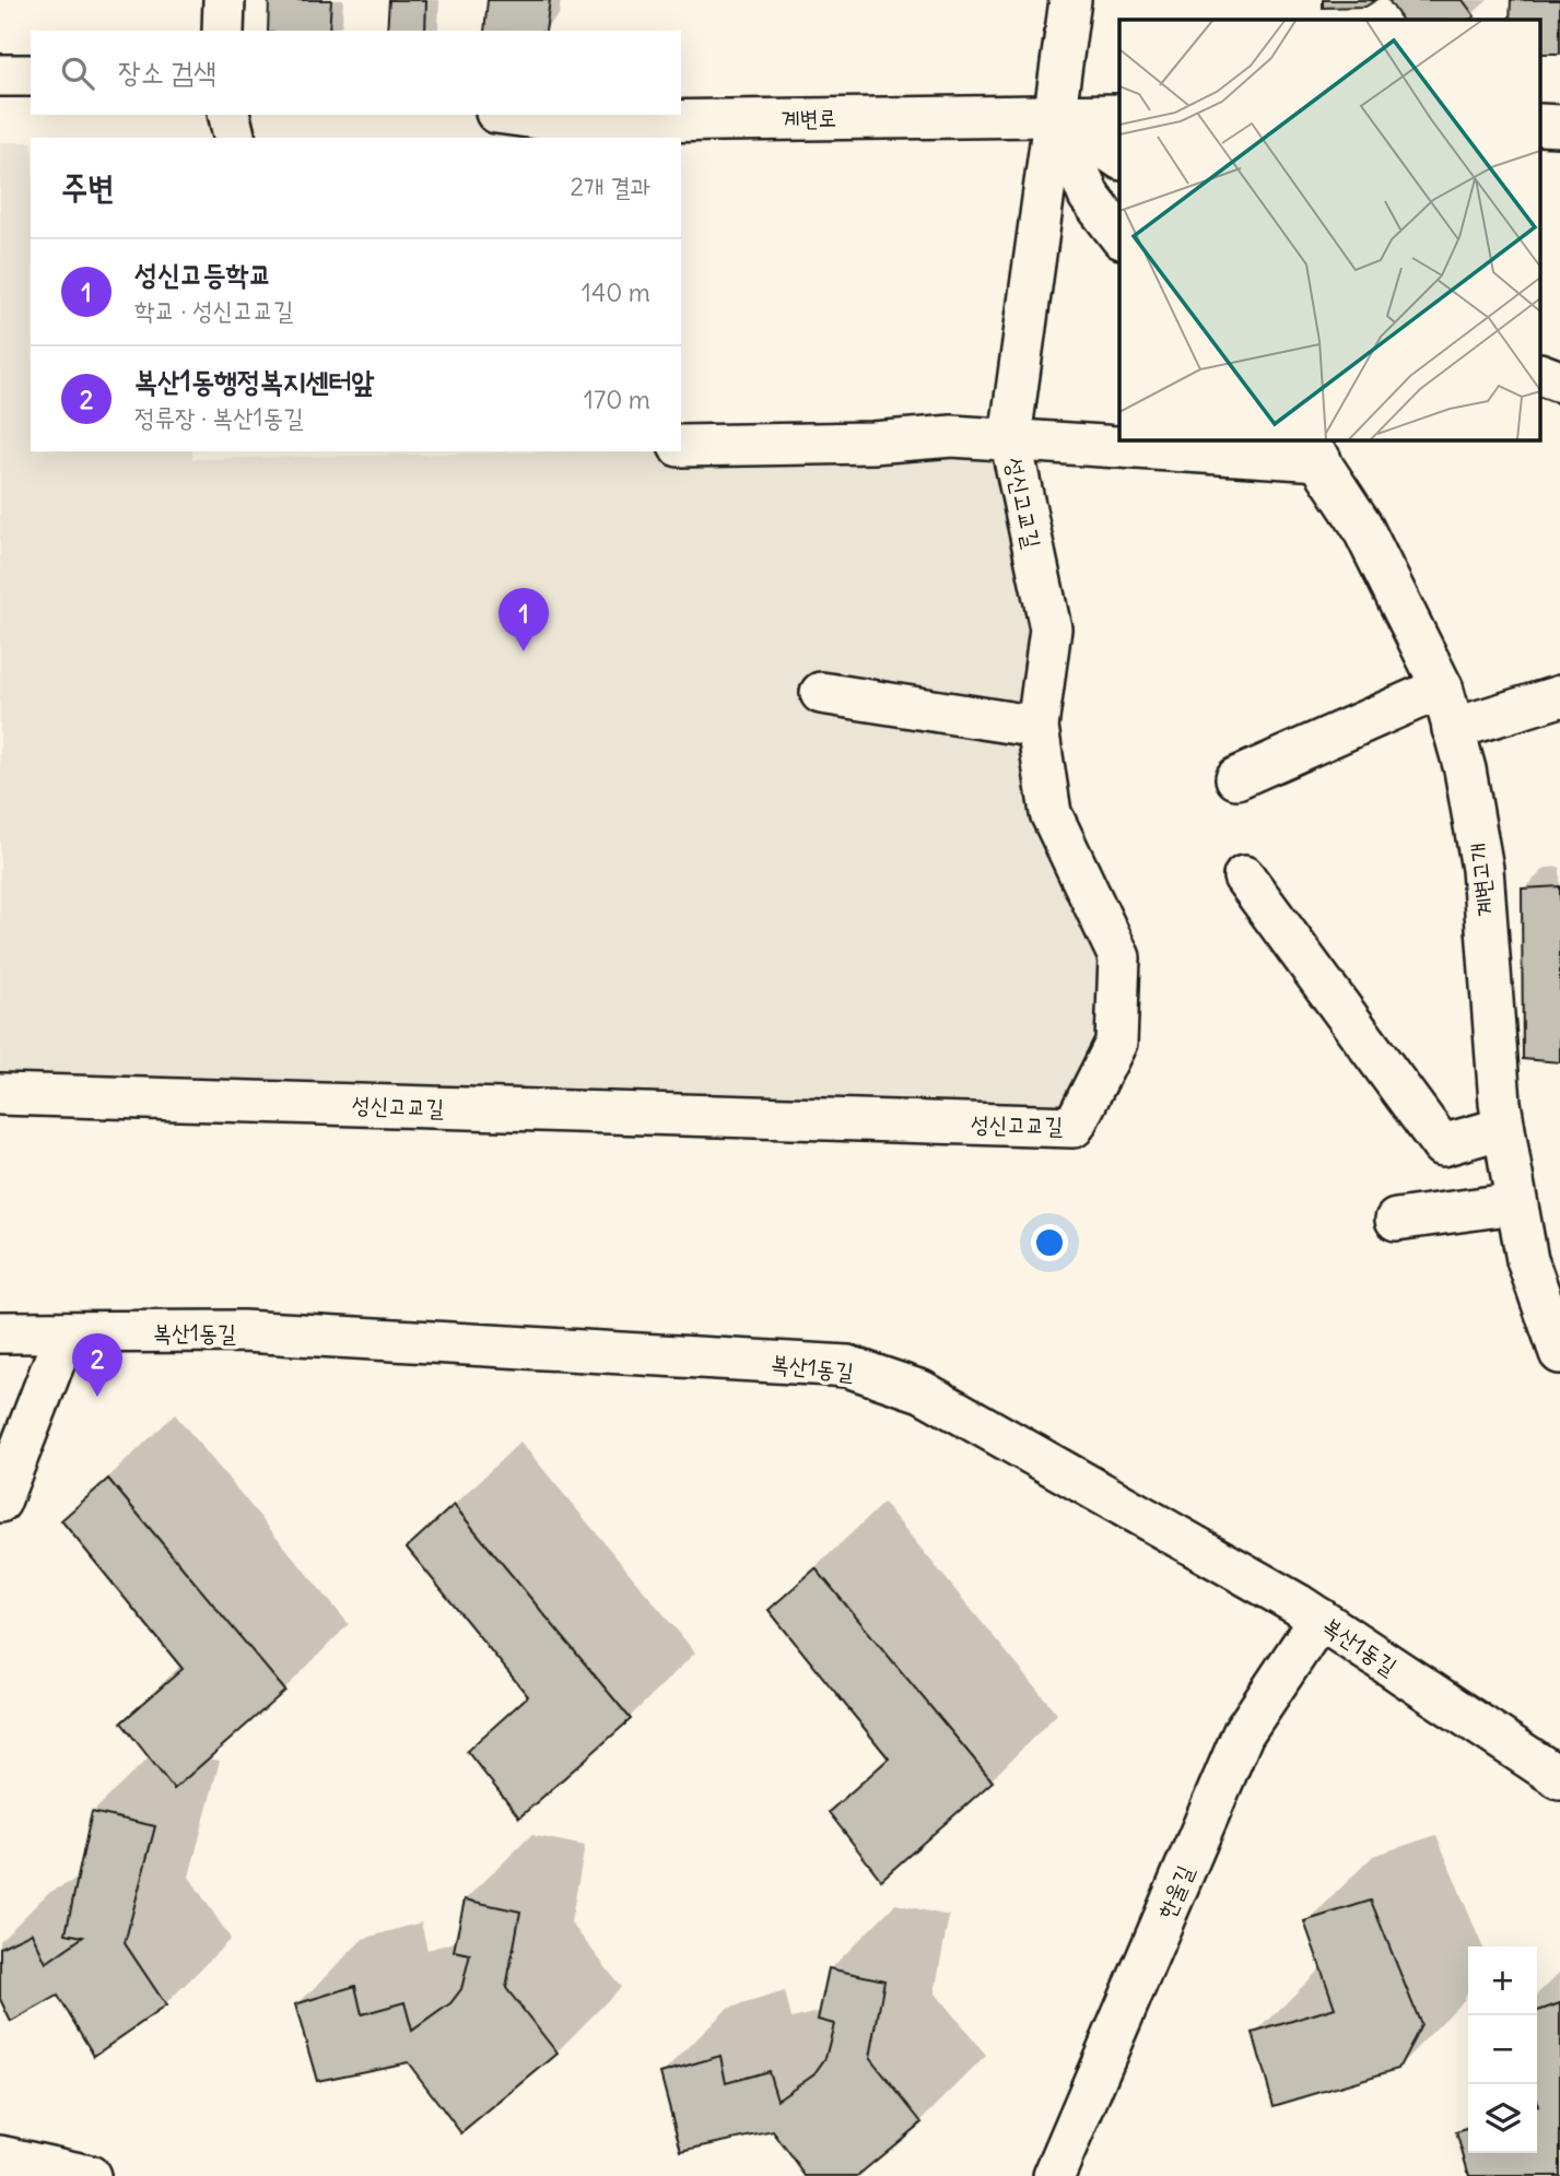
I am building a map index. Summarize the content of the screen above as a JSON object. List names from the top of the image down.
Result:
{
  "streets": {
    "street": [
      "계변로",
      "성신고교길",
      "계변고개",
      "복산1동길",
      "한울길"
    ]
  },
  "crossings": [
    ["복산1동길", "한울길"]
  ],
  "page": {
    "search": "장소 검색",
    "heading": ["주변", "2개 결과"],
    "list": [
      {
        "mark": "1",
        "name": "성신고등학교",
        "note": "학교 · 성신고교길",
        "value": "140 m"
      },
      {
        "mark": "2",
        "name": "복산1동행정복지센터앞",
        "note": "정류장 · 복산1동길",
        "value": "170 m"
      }
    ],
    "pins": ["1", "2"],
    "map_buttons": ["+", "−"]
  }
}
